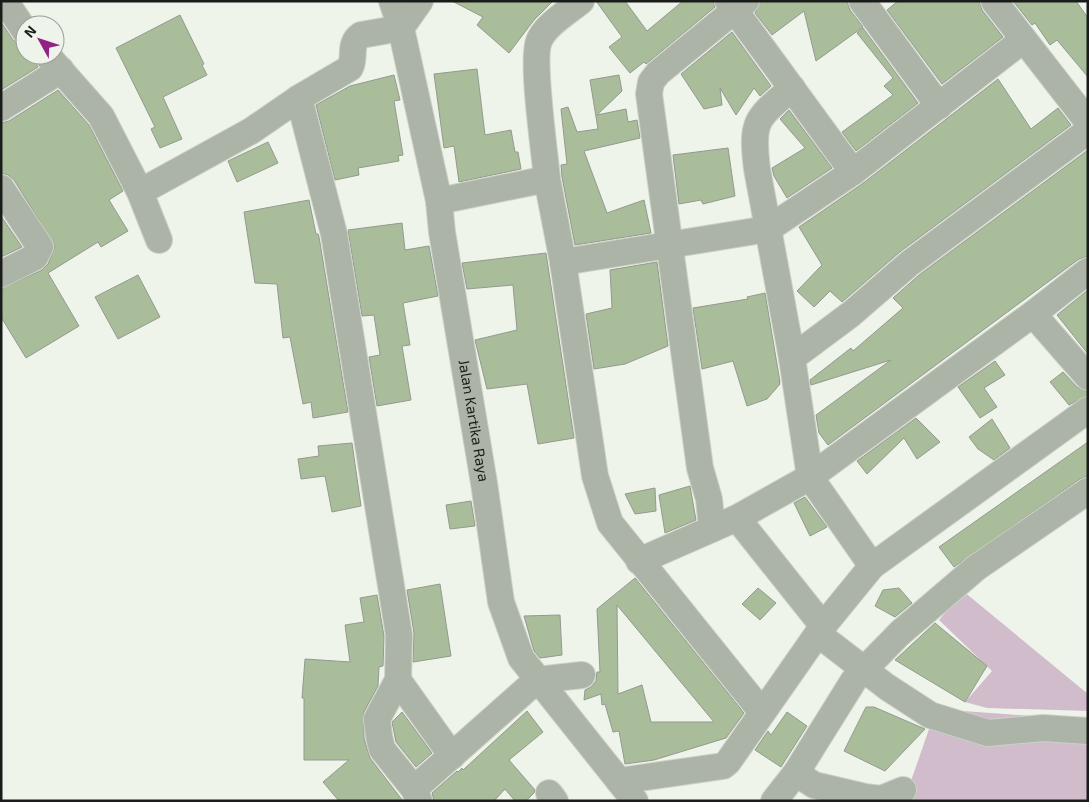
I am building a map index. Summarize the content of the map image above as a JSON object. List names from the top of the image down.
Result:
{
  "streets": {
    "street": ["Jalan Kartika Raya"]
  },
  "north": "top left"
}
